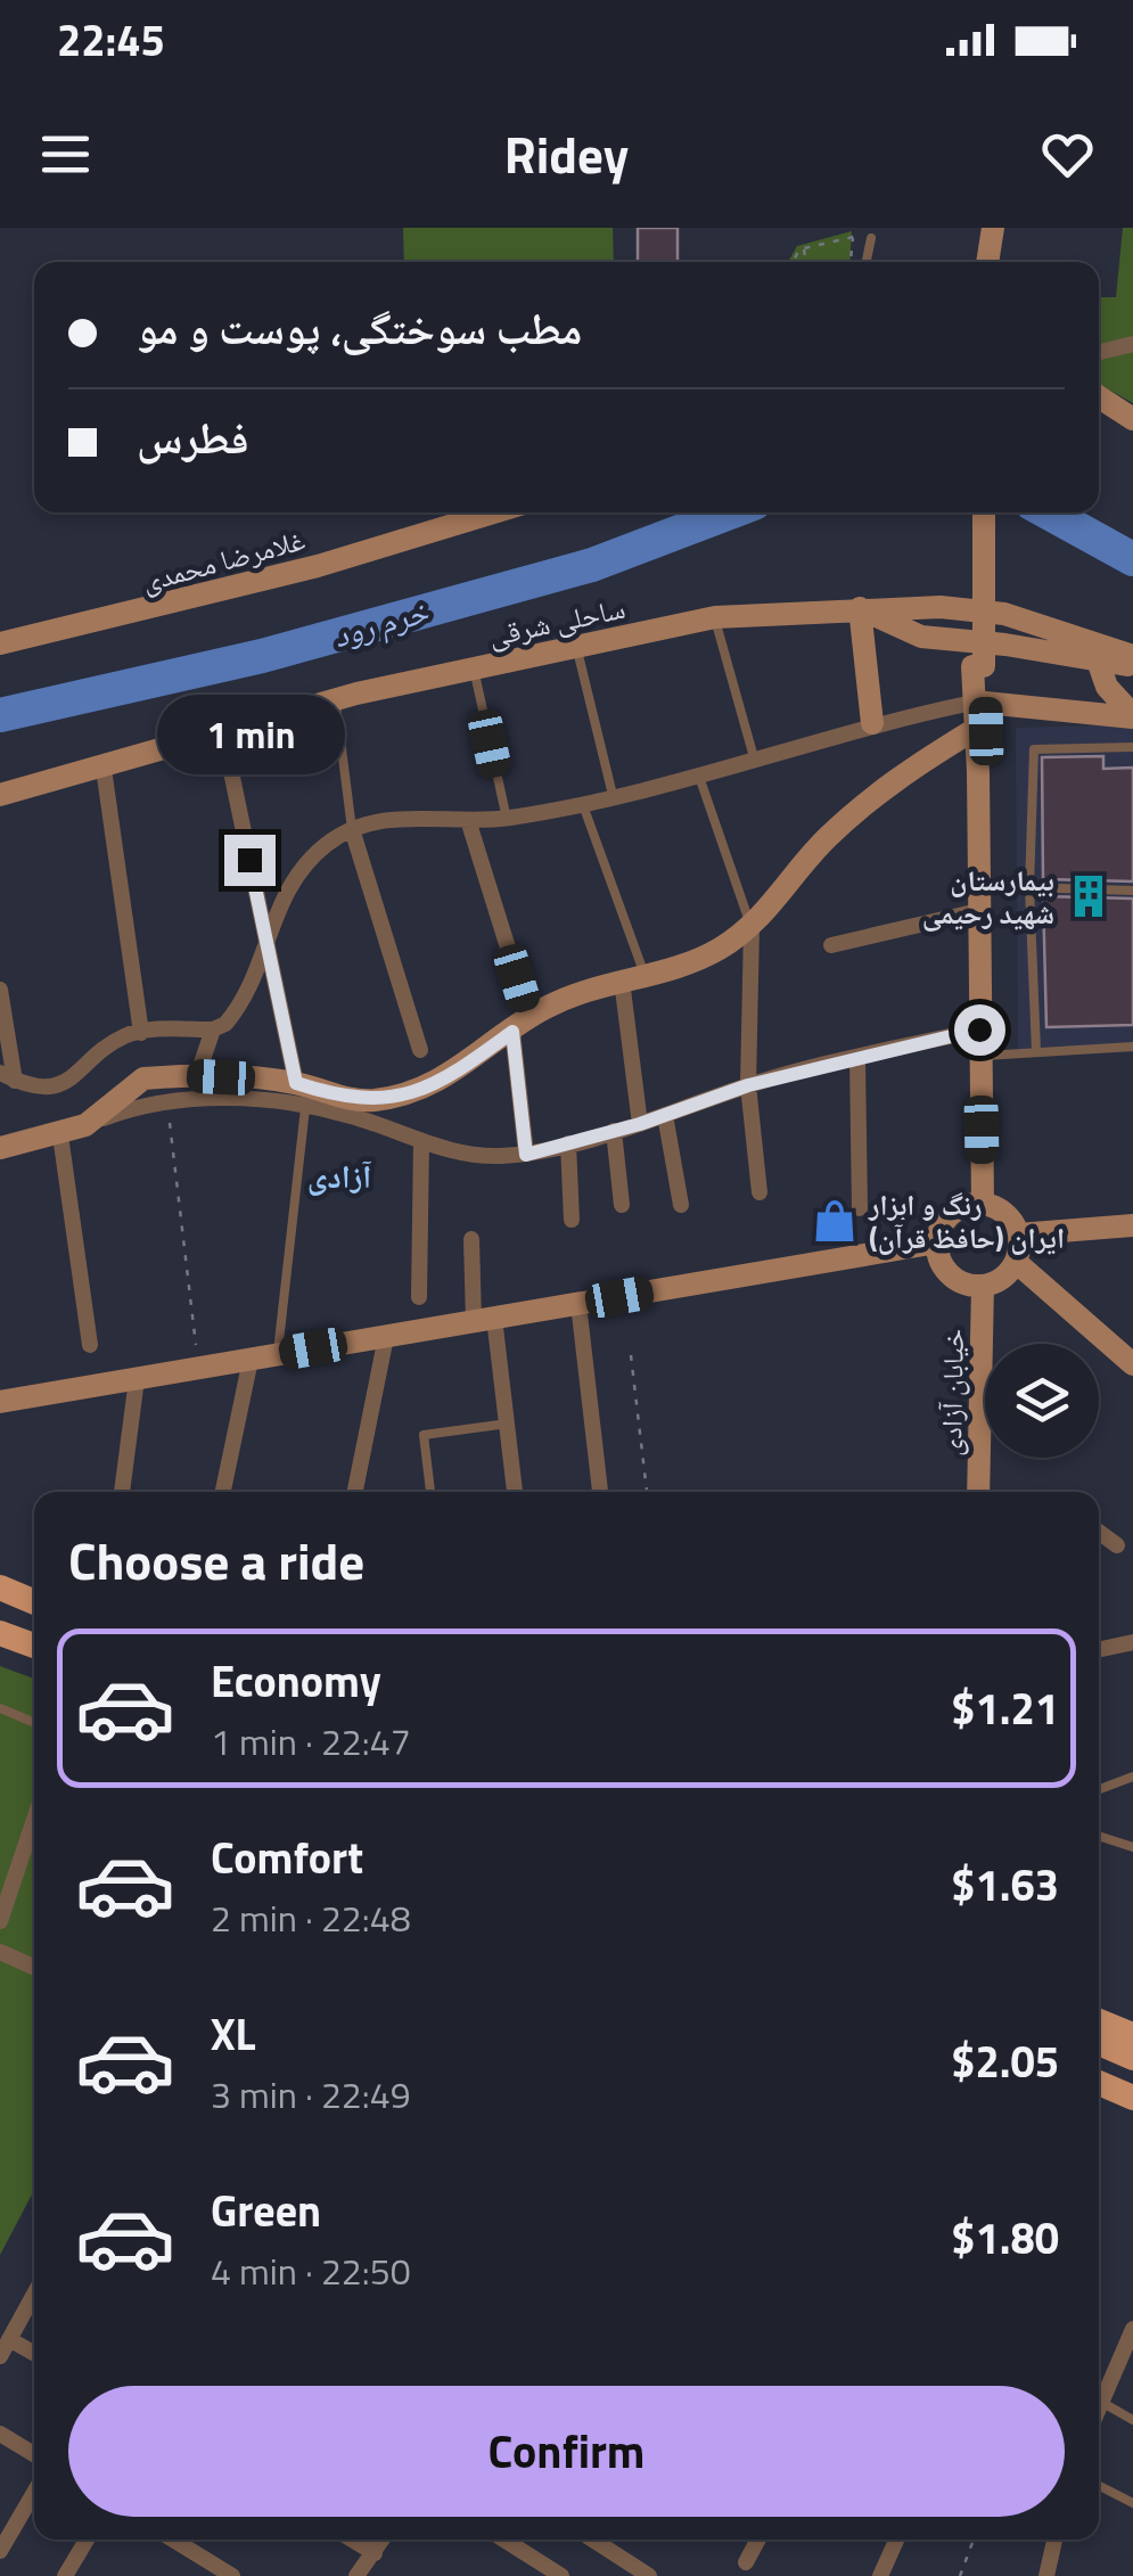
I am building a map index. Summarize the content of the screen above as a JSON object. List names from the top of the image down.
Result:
{
  "streets": {
    "main road": ["غلامرضا محمدی", "ساحلی شرقی", "خیابان آزادی"]
  },
  "districts": ["آزادی"],
  "water": ["خرم رود"],
  "places": {
    "building": ["بیمارستان شهید رحیمی"],
    "shop": ["رنگ و ابزار ایران (حافظ قرآن)"]
  },
  "page": {
    "status": "22:45",
    "header": "Ridey",
    "banner": ["مطب سوختگی، پوست و مو", "فطرس"],
    "bubble": "1 min",
    "heading": "Choose a ride",
    "list": [
      {
        "name": "Economy",
        "note": "1 min · 22:47",
        "value": "$1.21"
      },
      {
        "name": "Comfort",
        "note": "2 min · 22:48",
        "value": "$1.63"
      },
      {
        "name": "XL",
        "note": "3 min · 22:49",
        "value": "$2.05"
      },
      {
        "name": "Green",
        "note": "4 min · 22:50",
        "value": "$1.80"
      }
    ],
    "buttons": "Confirm"
  }
}
